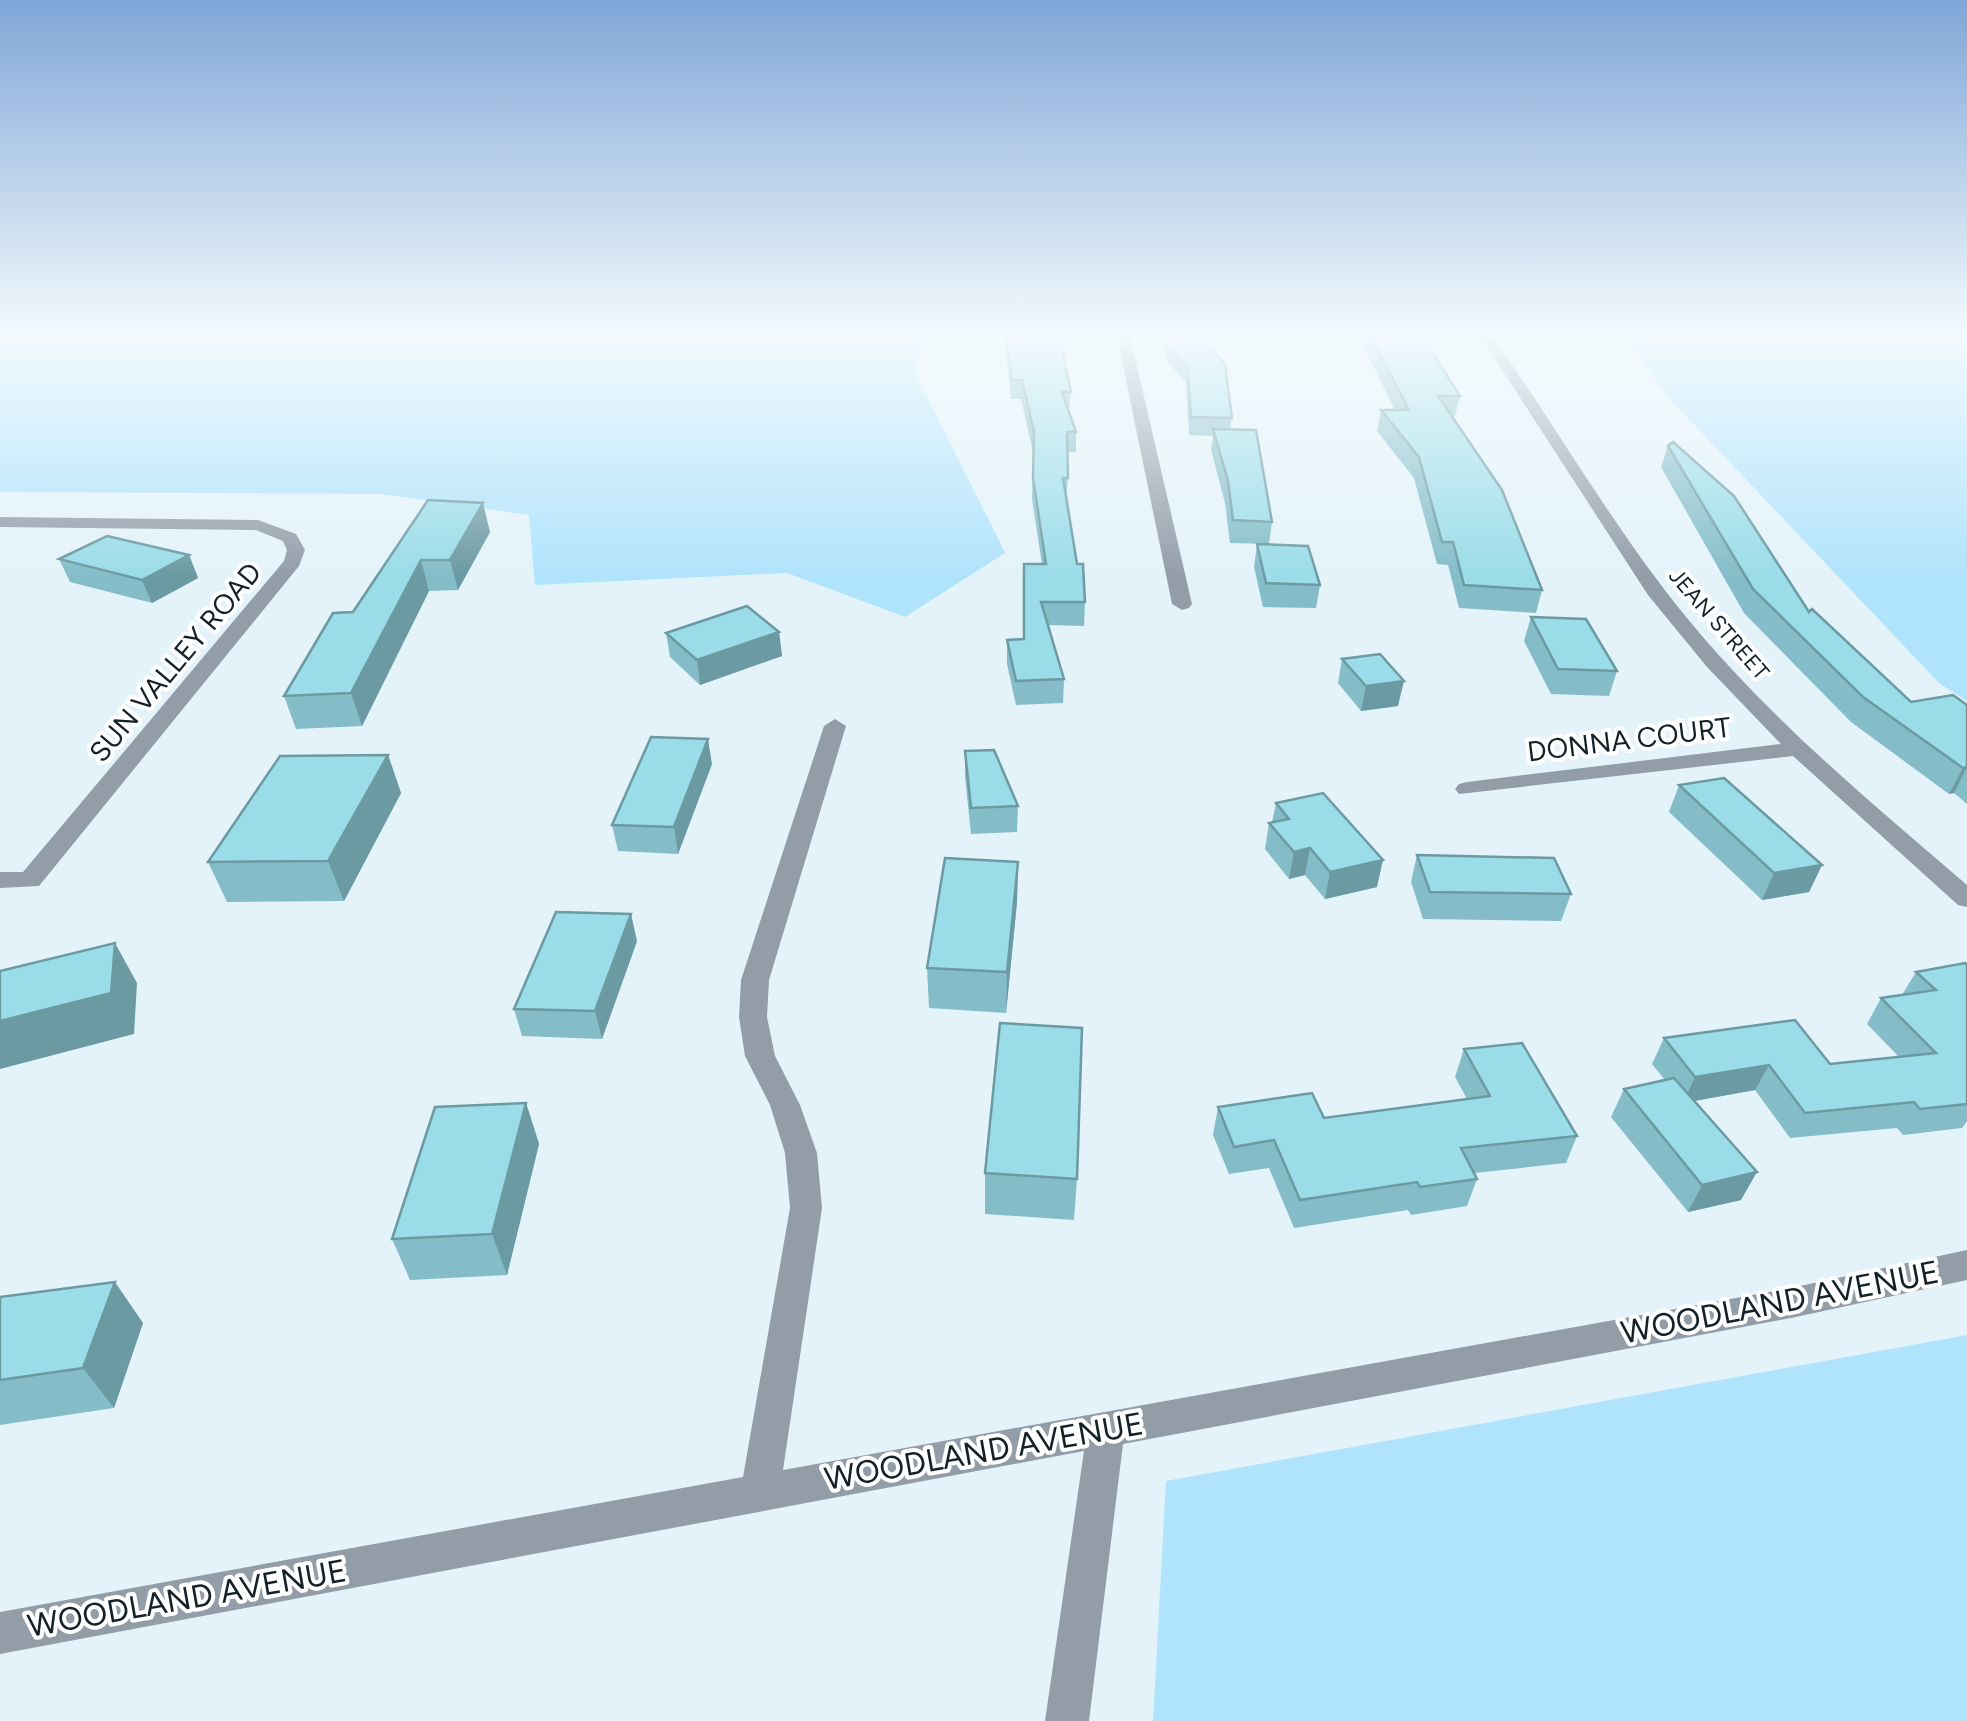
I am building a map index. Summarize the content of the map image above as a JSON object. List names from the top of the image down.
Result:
{
  "streets": {
    "street": [
      "JEAN STREET",
      "SUN VALLEY ROAD",
      "DONNA COURT",
      "WOODLAND AVENUE"
    ]
  },
  "crossings": [
    ["JEAN STREET", "DONNA COURT"]
  ]
}
